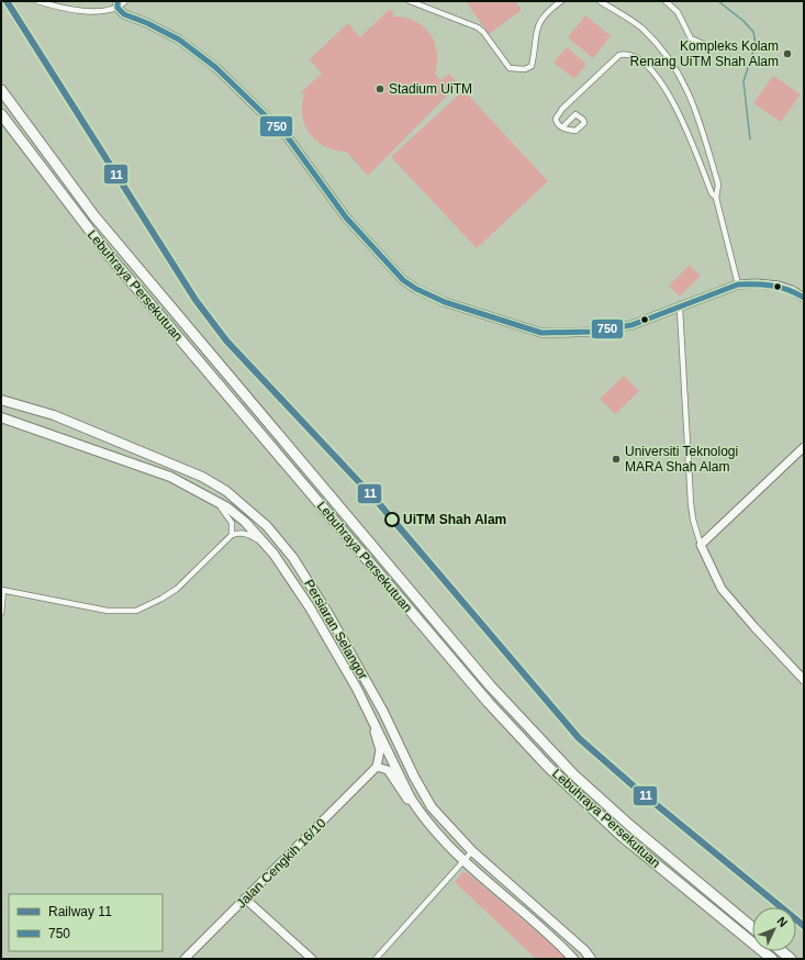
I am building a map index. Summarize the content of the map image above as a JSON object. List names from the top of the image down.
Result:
{
  "streets": {
    "highway": ["Lebuhraya Persekutuan"],
    "main road": ["Persiaran Selangor"],
    "street": ["Jalan Cengkih 16/10"]
  },
  "places": [
    "Kompleks Kolam Renang UiTM Shah Alam",
    "Stadium UiTM",
    "Universiti Teknologi MARA Shah Alam",
    "UiTM Shah Alam"
  ],
  "lines": ["rail line 11", "transit line 750"],
  "legend": ["Railway 11", "750"],
  "north": "top right"
}
